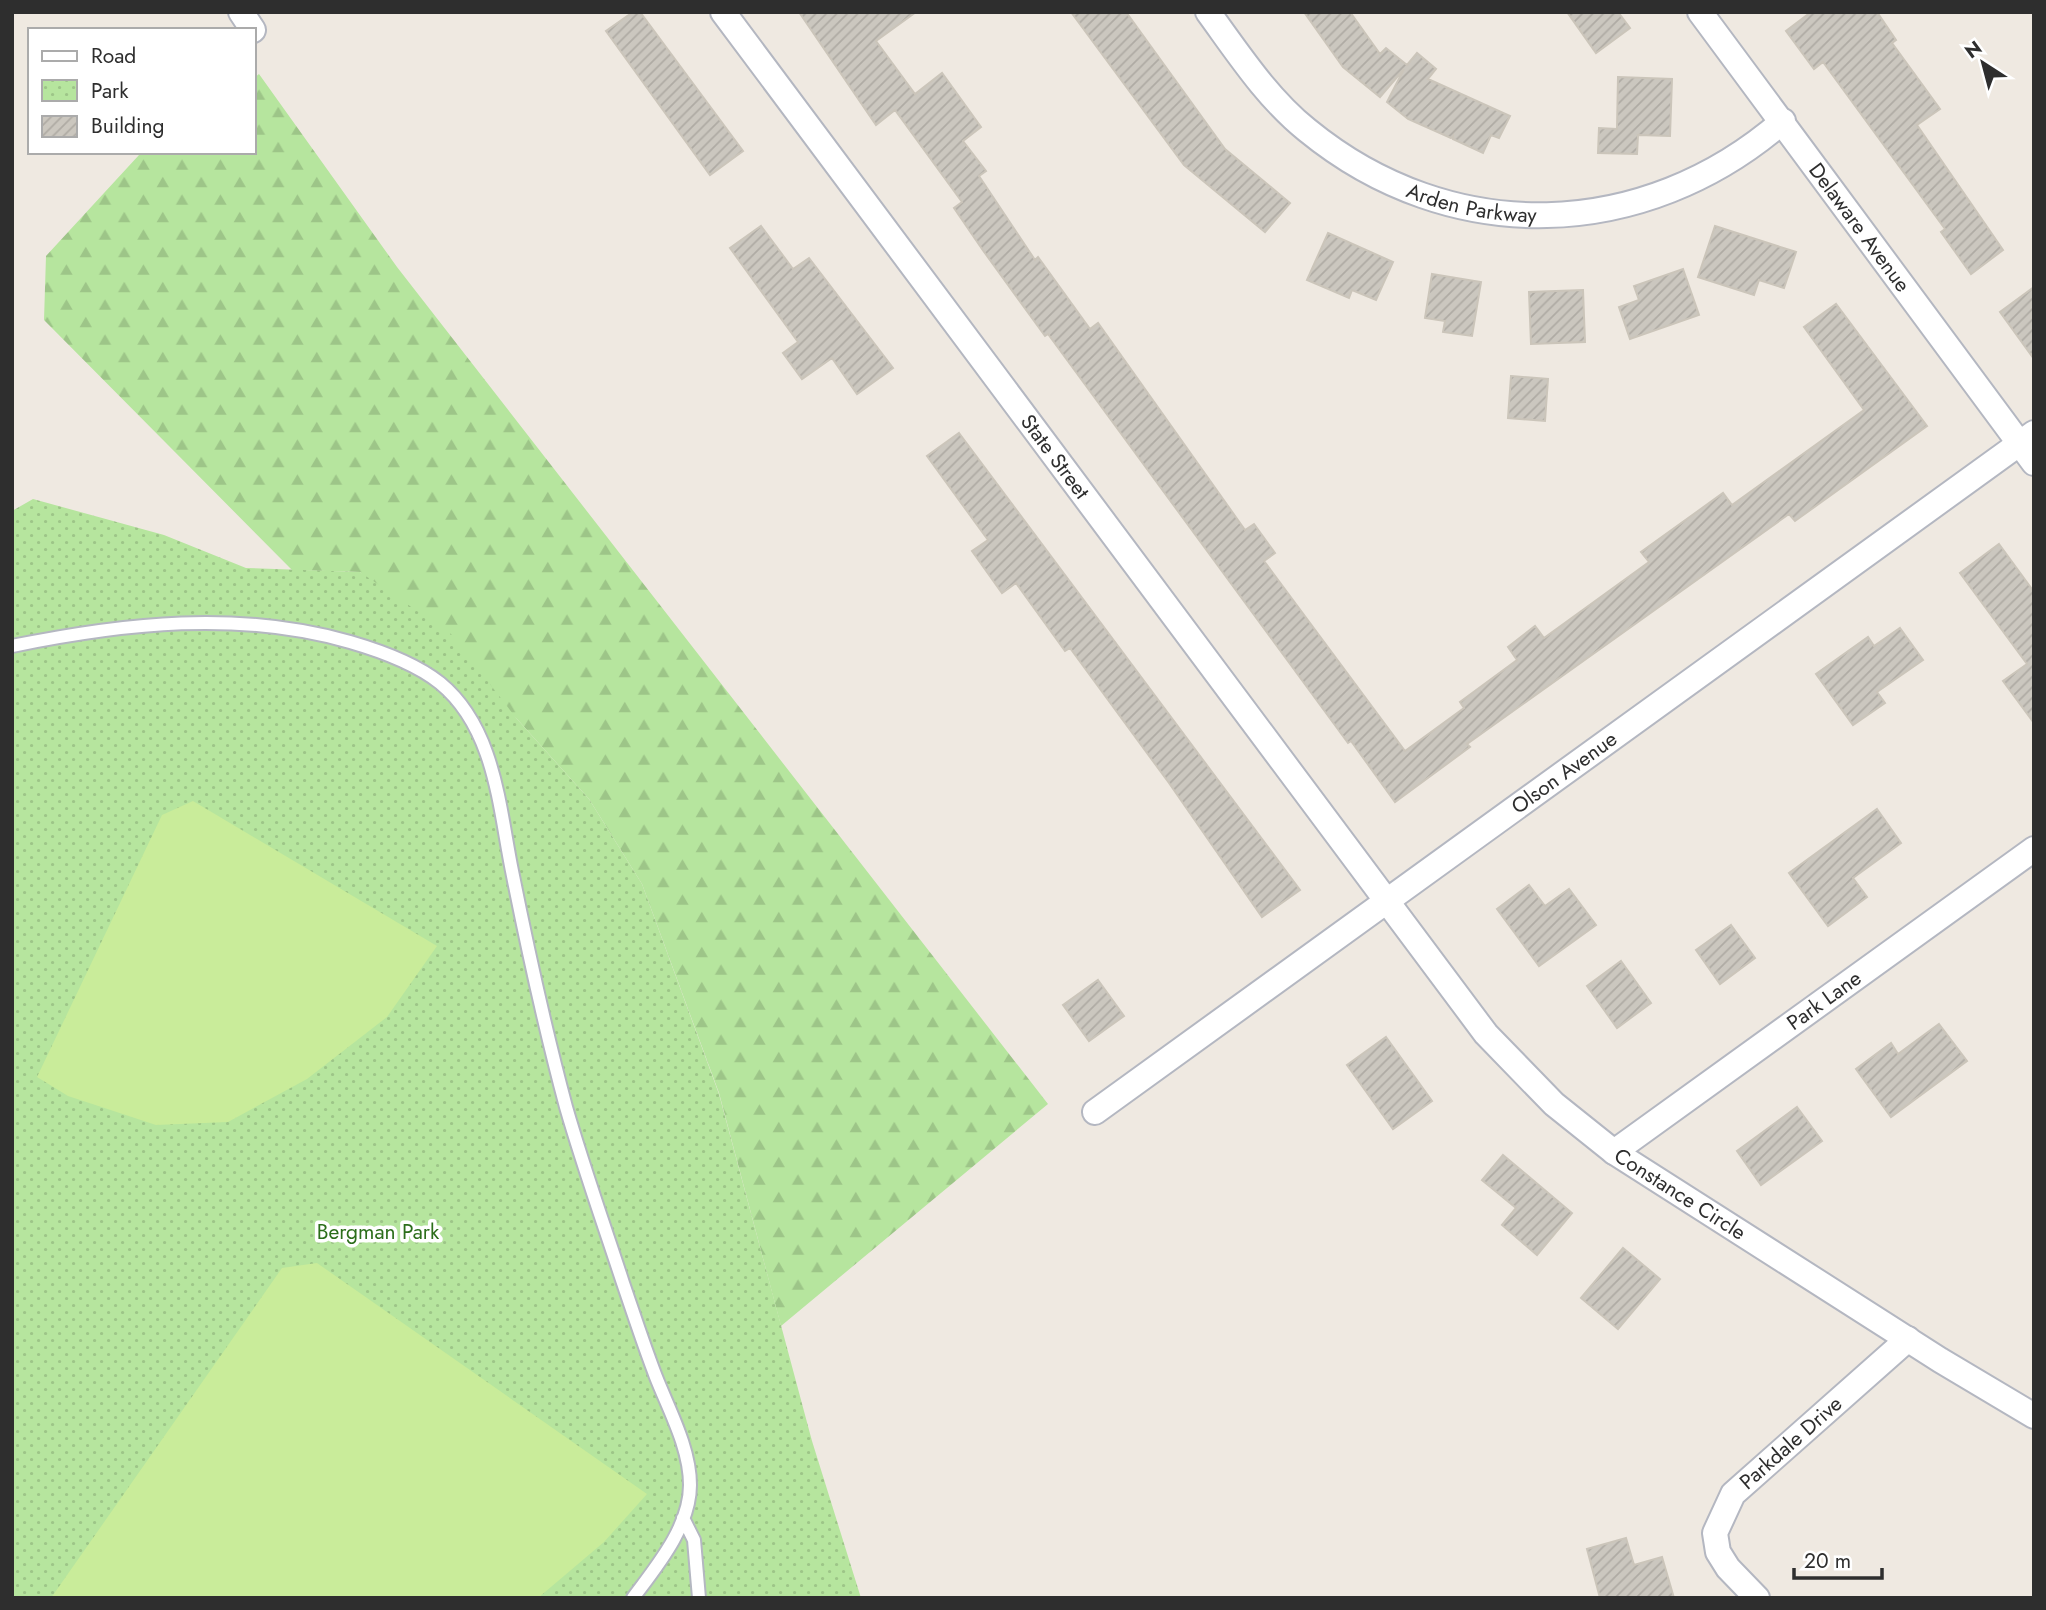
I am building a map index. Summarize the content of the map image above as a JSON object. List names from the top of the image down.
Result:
{
  "streets": {
    "street": [
      "Arden Parkway",
      "Delaware Avenue",
      "State Street",
      "Olson Avenue",
      "Park Lane",
      "Constance Circle",
      "Parkdale Drive"
    ]
  },
  "crossings": [
    ["Arden Parkway", "Delaware Avenue"],
    ["Delaware Avenue", "Olson Avenue"],
    ["State Street", "Olson Avenue"],
    ["State Street", "Constance Circle"],
    ["Olson Avenue", "Constance Circle"],
    ["Park Lane", "Constance Circle"],
    ["Constance Circle", "Parkdale Drive"]
  ],
  "parks": ["Bergman Park"],
  "legend": ["Road", "Park", "Building"],
  "scale_bar": "20 m",
  "north": "top left"
}
